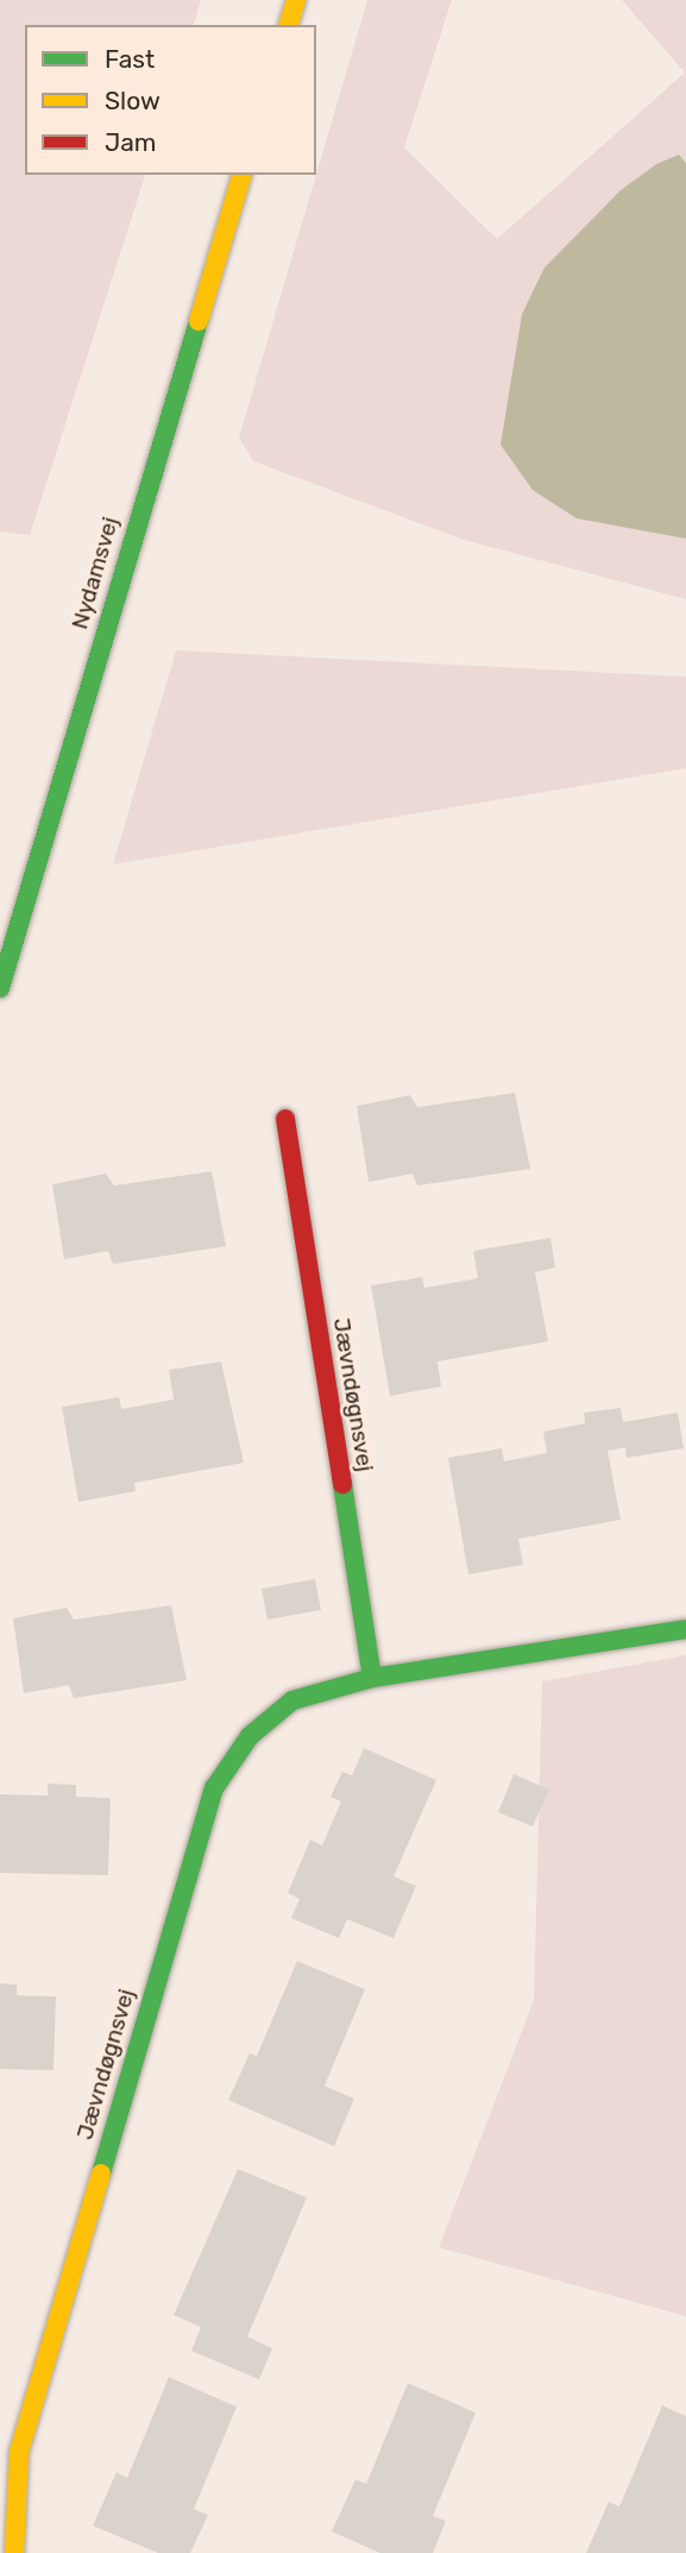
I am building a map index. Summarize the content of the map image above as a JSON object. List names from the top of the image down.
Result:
{
  "streets": {
    "street": ["Nydamsvej", "Jævndøgnsvej"]
  },
  "legend": ["Fast", "Slow", "Jam"]
}
